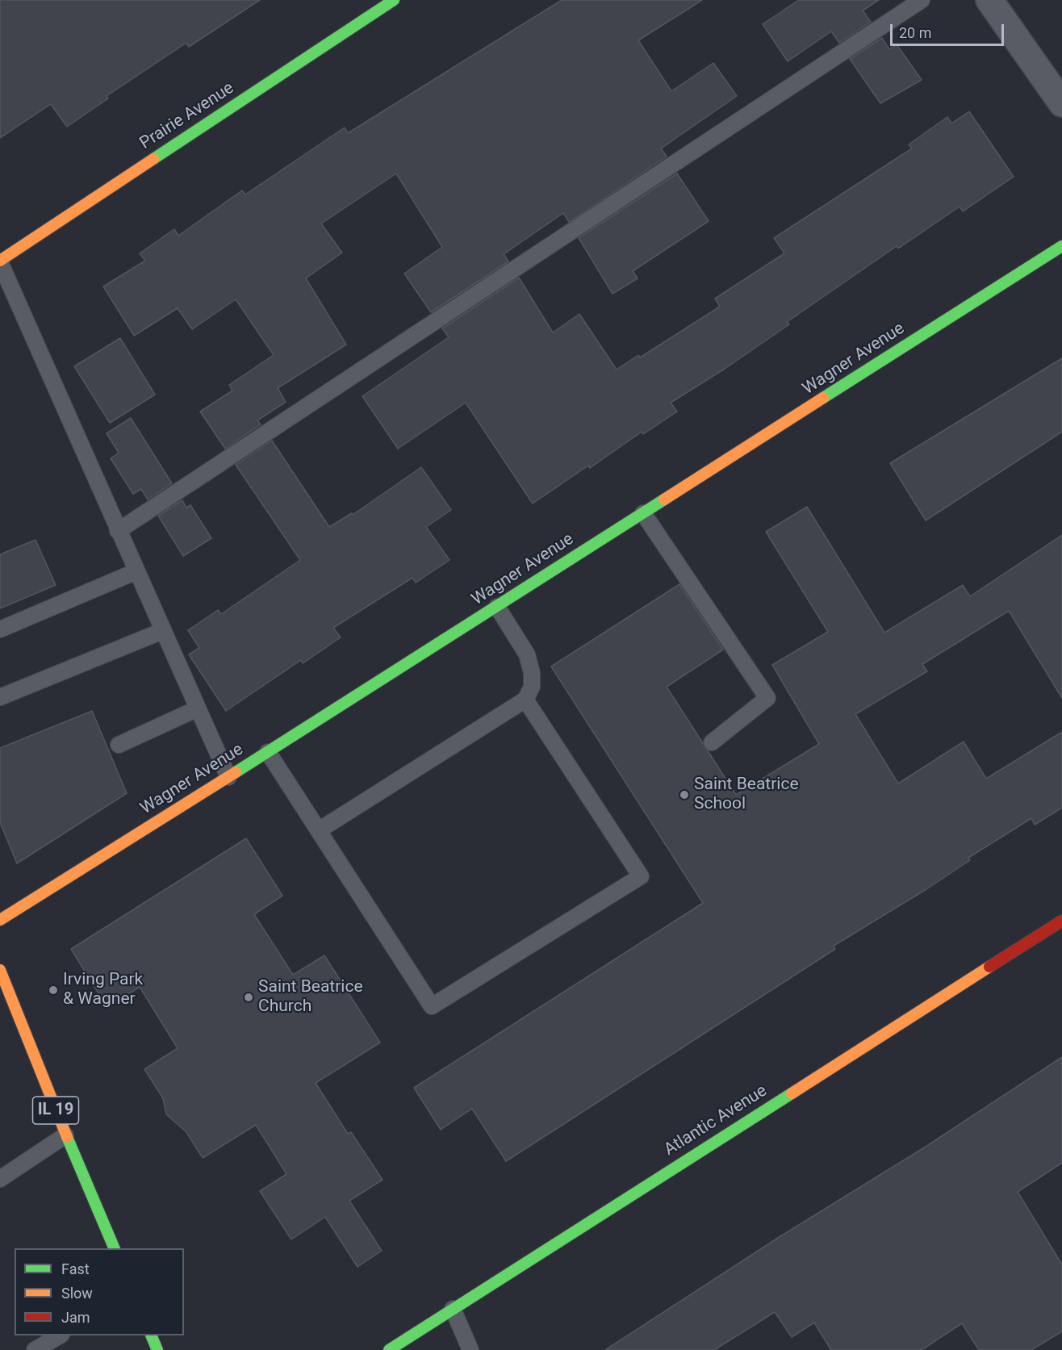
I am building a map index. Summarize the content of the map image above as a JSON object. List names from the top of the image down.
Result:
{
  "streets": {
    "street": [
      "Prairie Avenue",
      "Wagner Avenue",
      "IL 19",
      "Atlantic Avenue"
    ]
  },
  "places": ["Saint Beatrice School", "Irving Park & Wagner", "Saint Beatrice Church"],
  "legend": ["Fast", "Slow", "Jam"],
  "scale_bar": "20 m"
}
